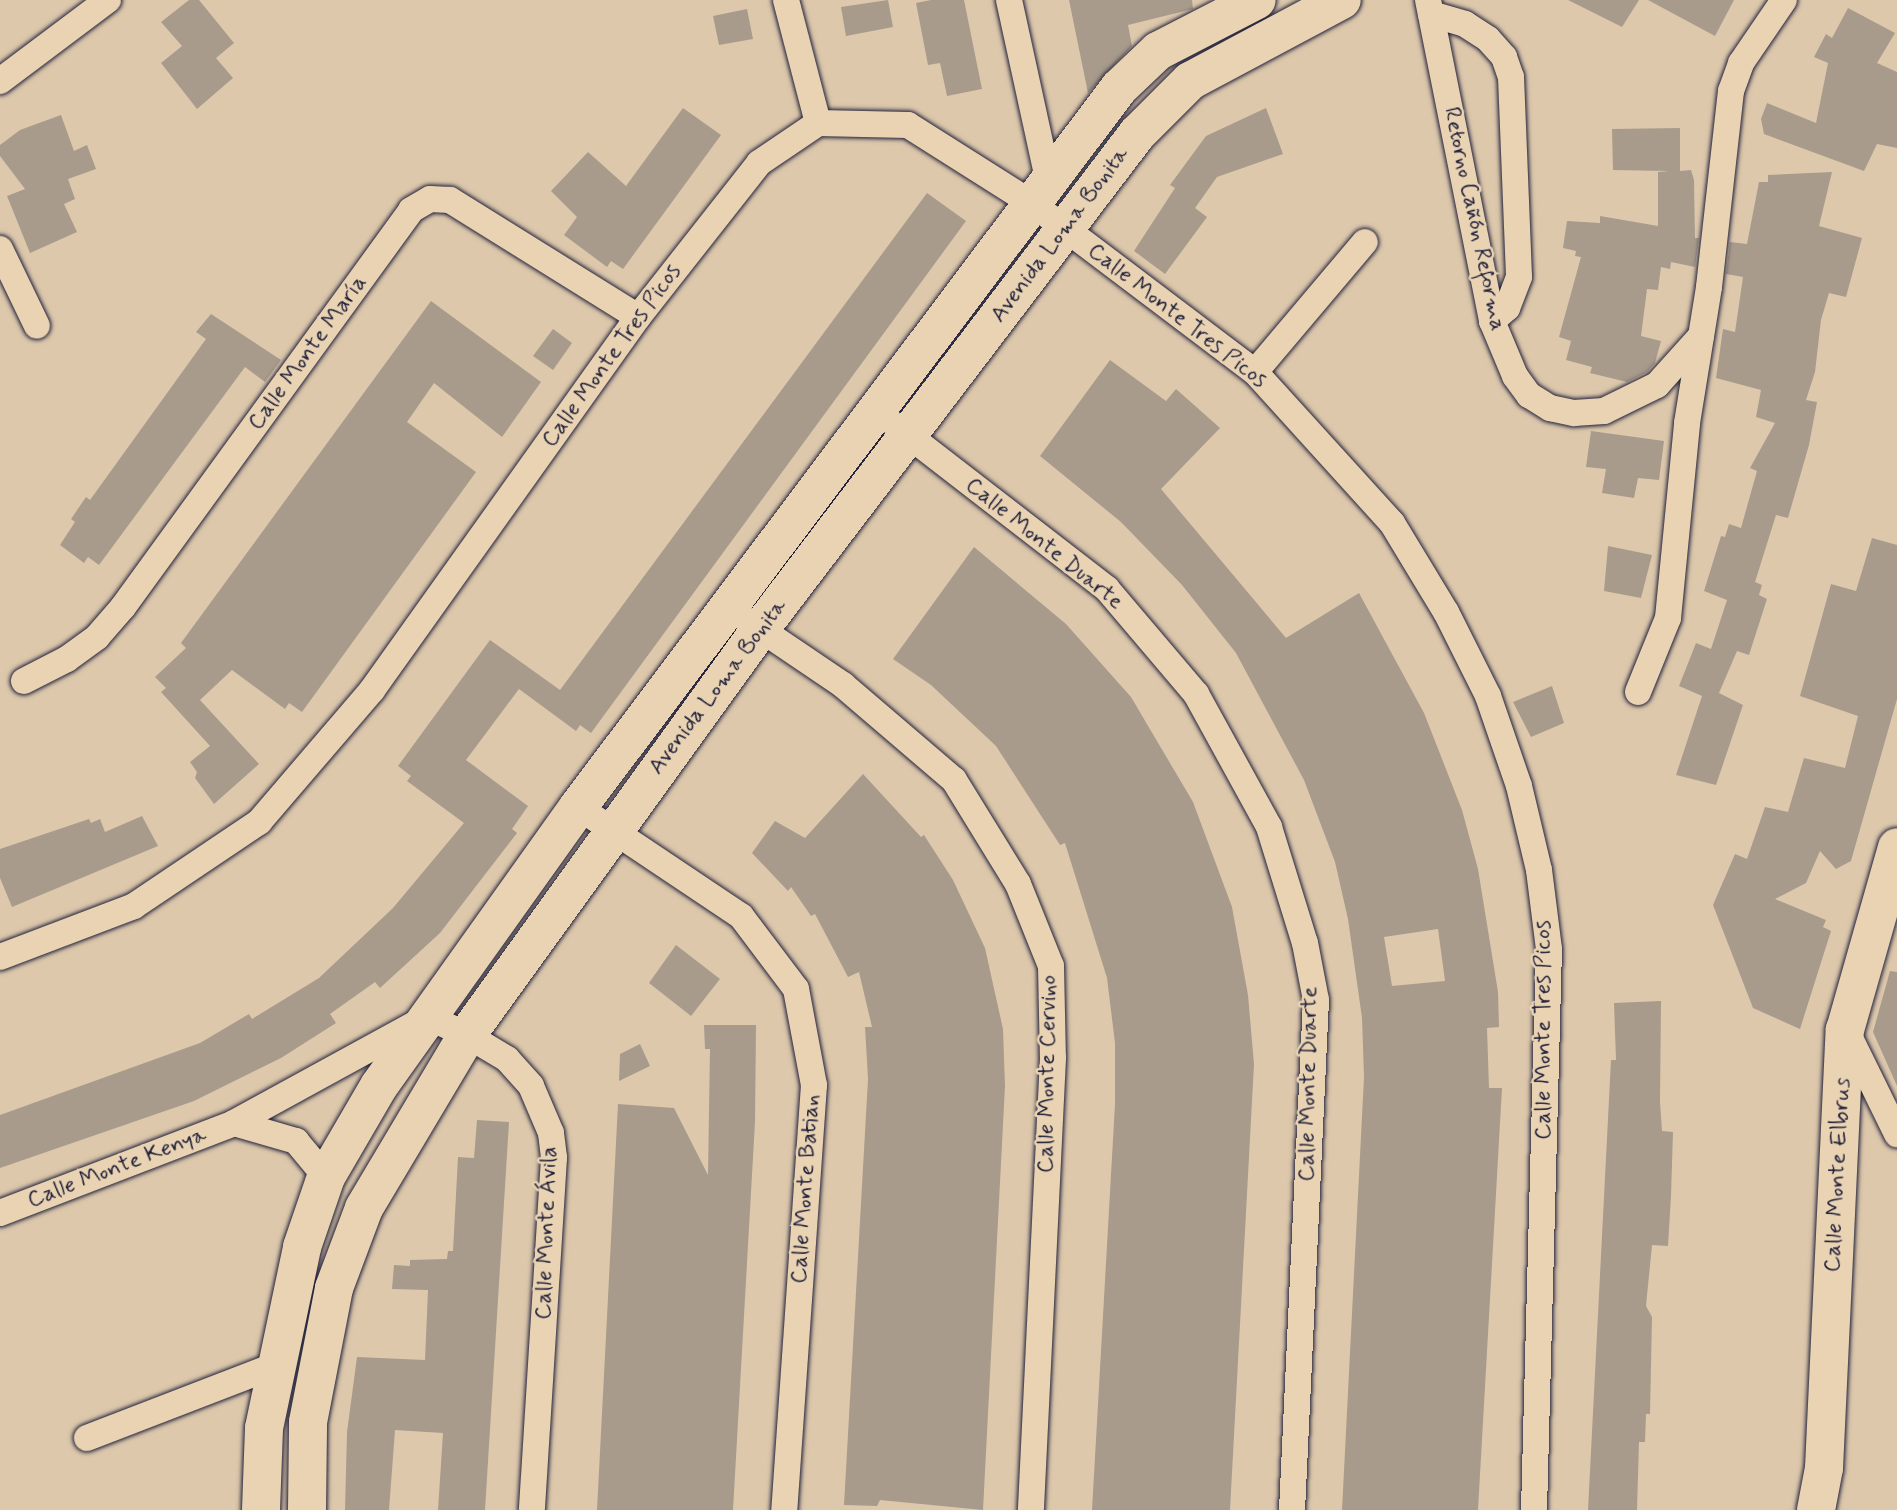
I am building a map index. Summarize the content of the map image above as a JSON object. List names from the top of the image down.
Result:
{
  "streets": {
    "main road": ["Avenida Loma Bonita", "Calle Monte Elbrus"],
    "street": [
      "Retorno Cañón Reforma",
      "Calle Monte Tres Picos",
      "Calle Monte María",
      "Calle Monte Duarte",
      "Calle Monte Cervino",
      "Calle Monte Kenya",
      "Calle Monte Batian",
      "Calle Monte Ávila"
    ]
  },
  "crossings": [
    ["Avenida Loma Bonita", "Calle Monte Tres Picos"],
    ["Avenida Loma Bonita", "Calle Monte Duarte"],
    ["Avenida Loma Bonita", "Calle Monte Cervino"],
    ["Avenida Loma Bonita", "Calle Monte Kenya"],
    ["Avenida Loma Bonita", "Calle Monte Batian"],
    ["Avenida Loma Bonita", "Calle Monte Ávila"],
    ["Calle Monte Tres Picos", "Calle Monte María"],
    ["Calle Monte Kenya", "Calle Monte Ávila"]
  ]
}
